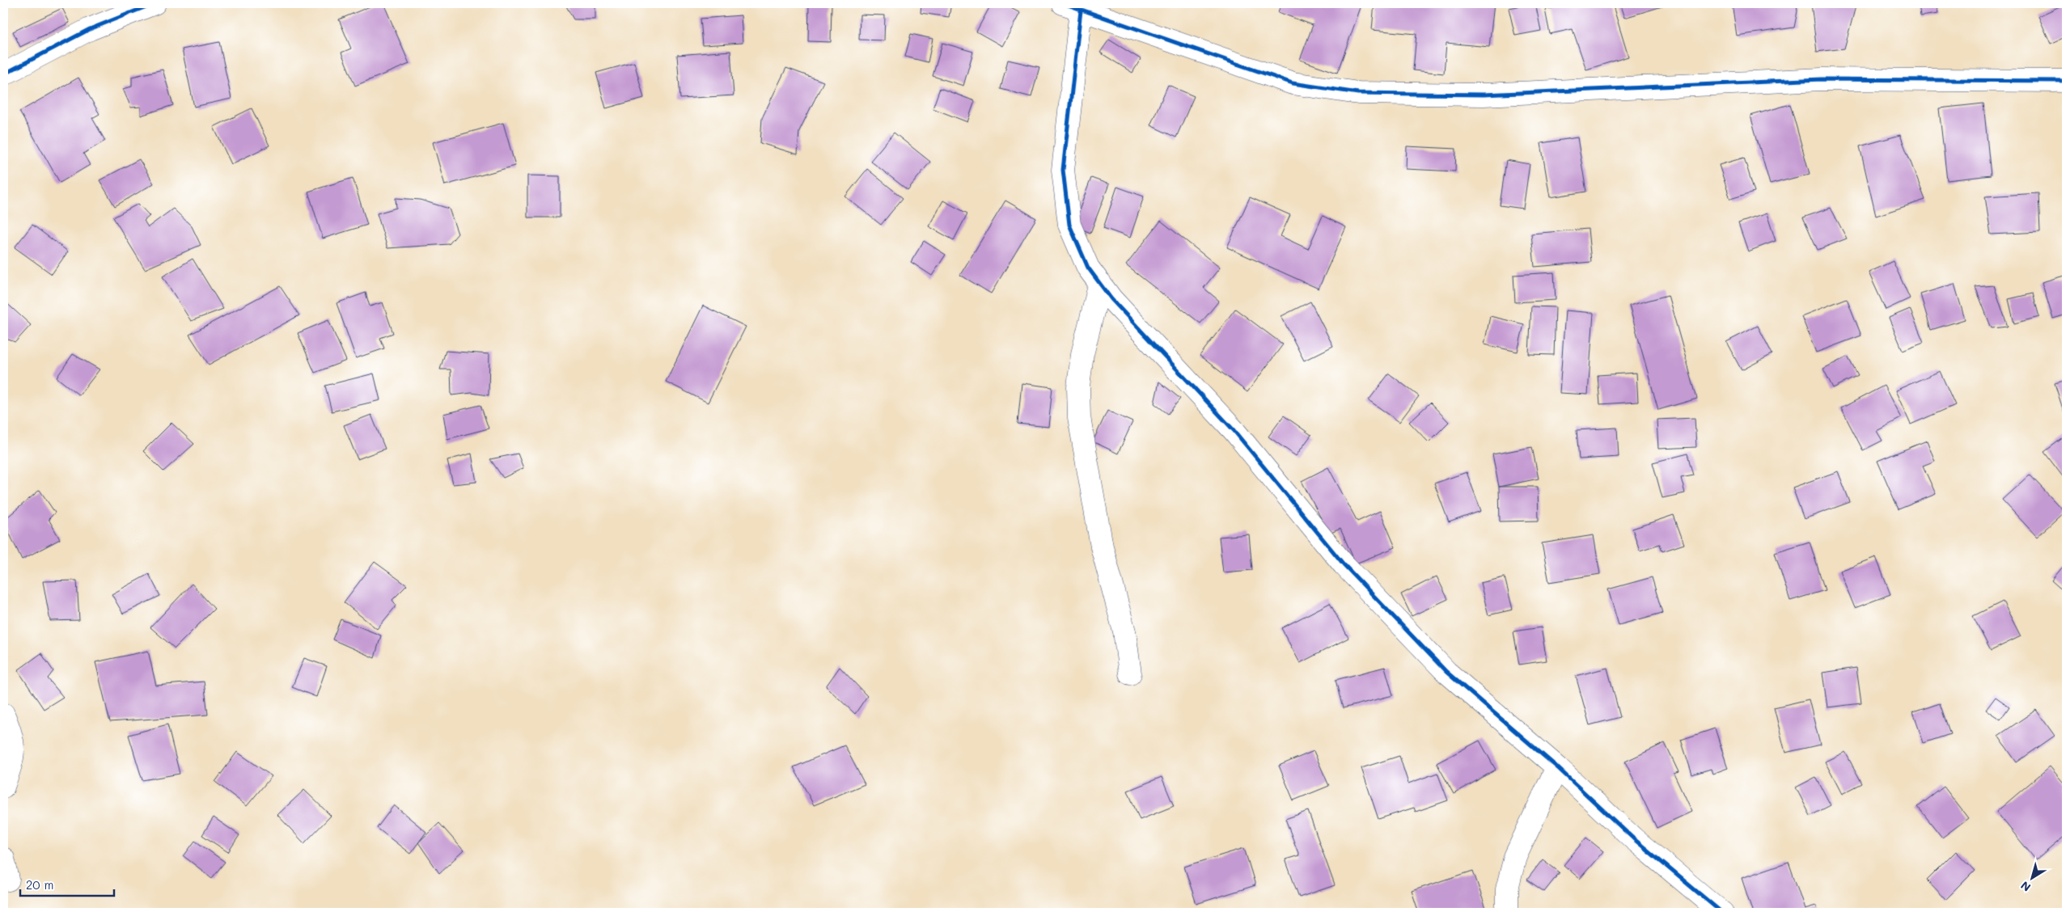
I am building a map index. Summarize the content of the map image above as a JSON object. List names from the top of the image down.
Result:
{
  "scale_bar": "20 m",
  "north": "bottom left"
}
